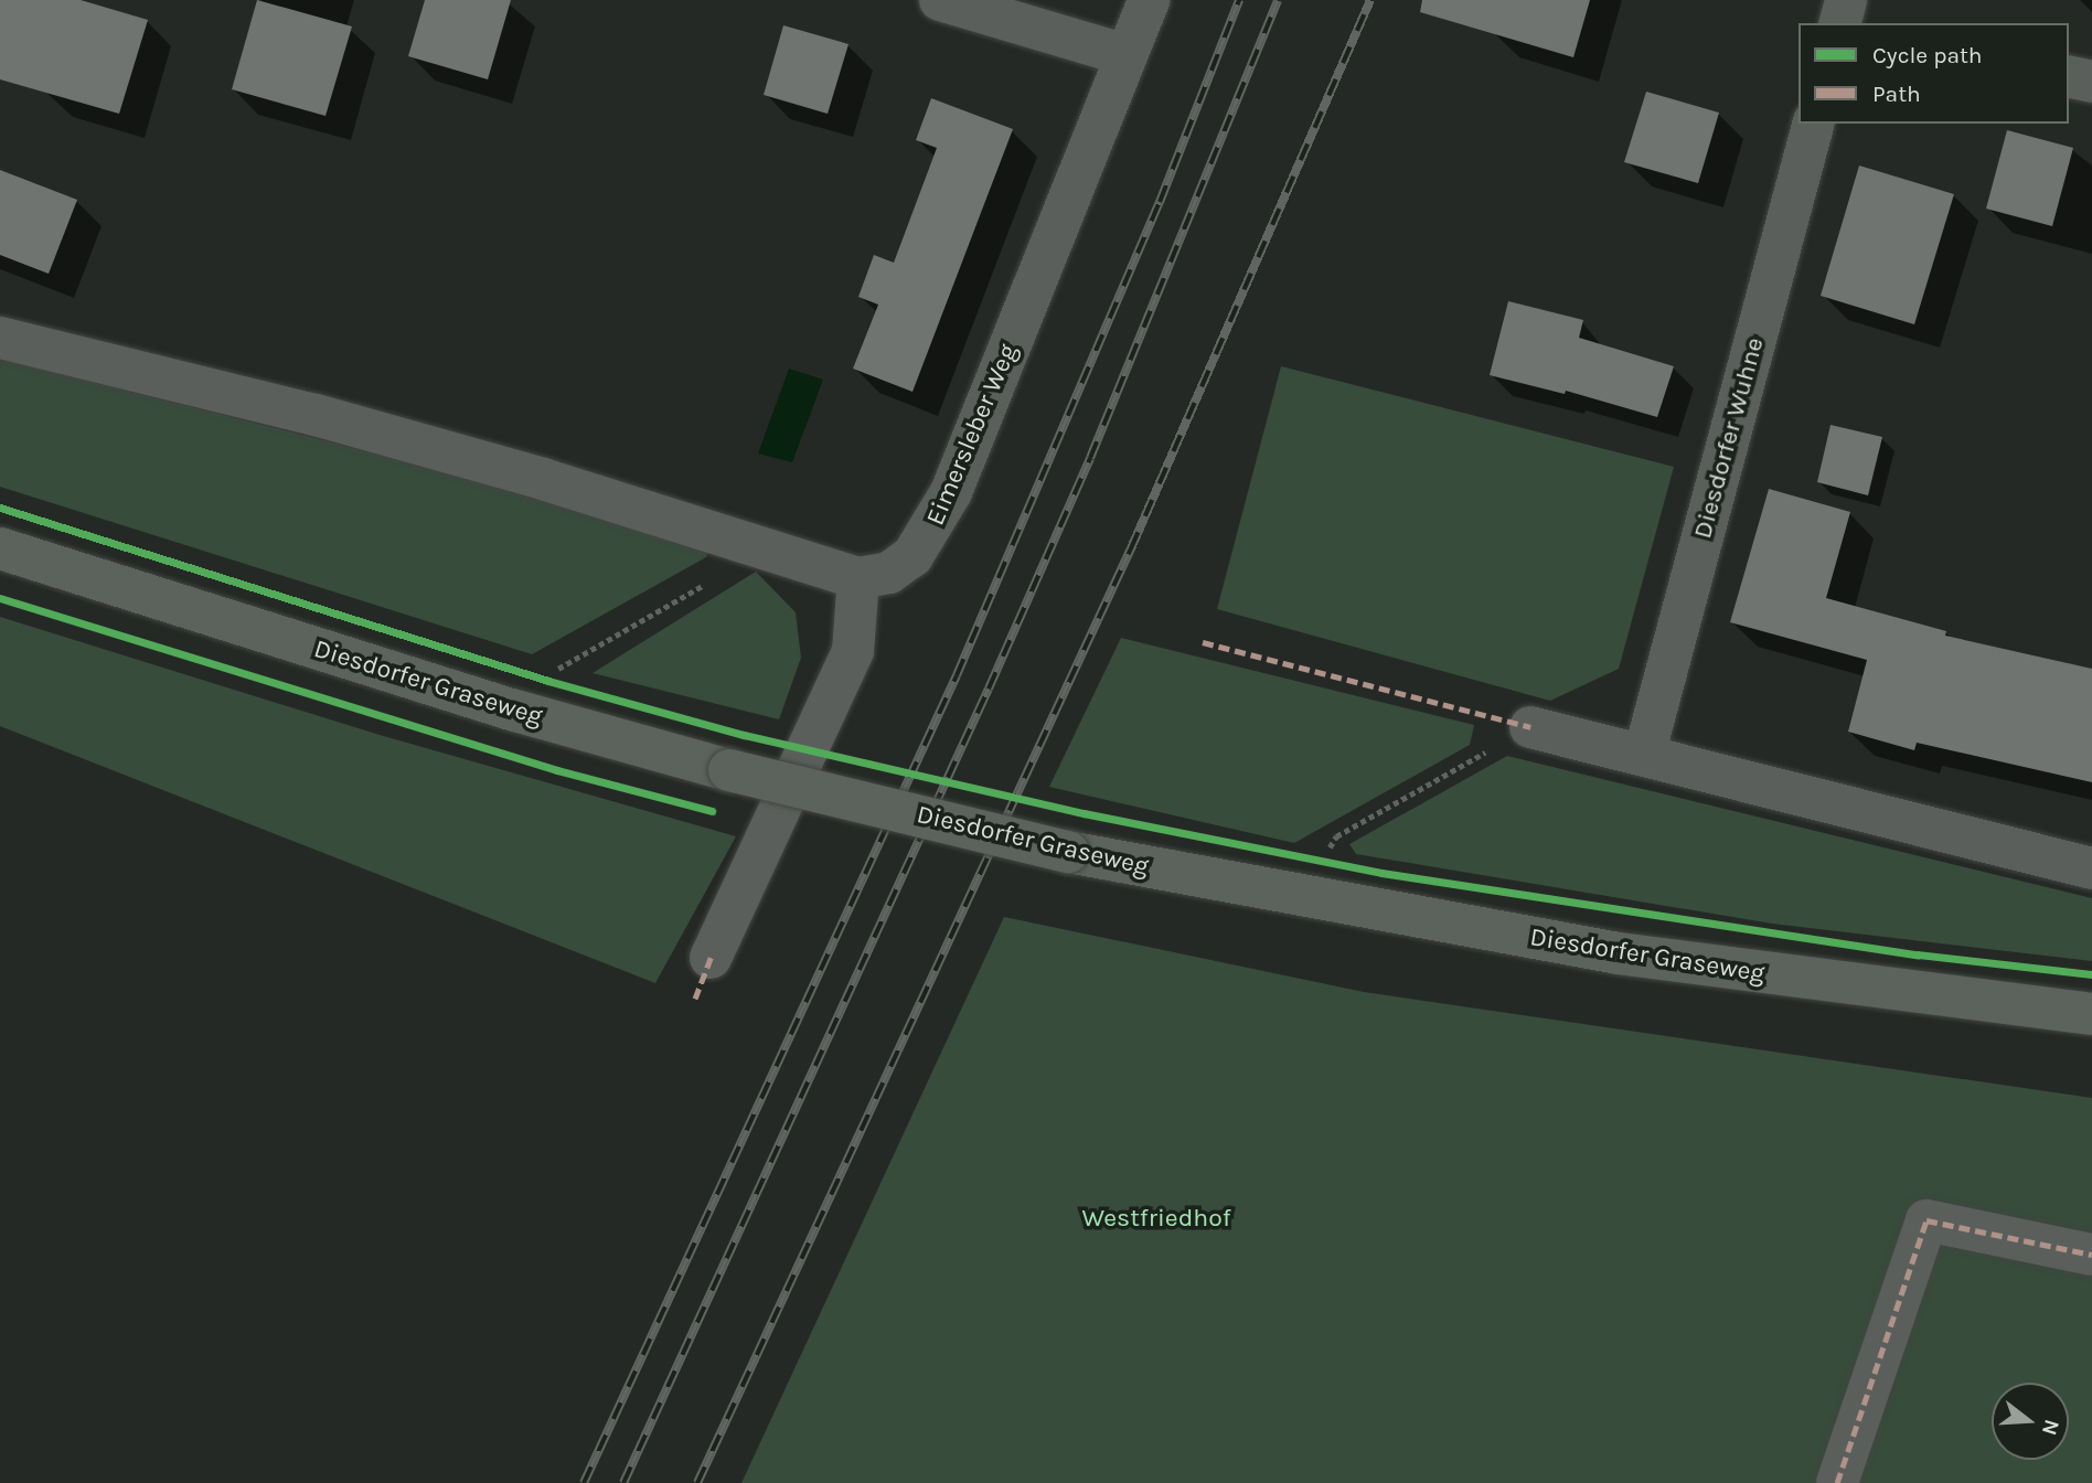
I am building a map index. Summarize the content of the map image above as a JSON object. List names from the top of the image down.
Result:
{
  "streets": {
    "main road": ["Diesdorfer Graseweg"],
    "street": ["Eimersleber Weg", "Diesdorfer Wuhne"]
  },
  "parks": ["Westfriedhof"],
  "legend": ["Cycle path", "Path"],
  "north": "right"
}
